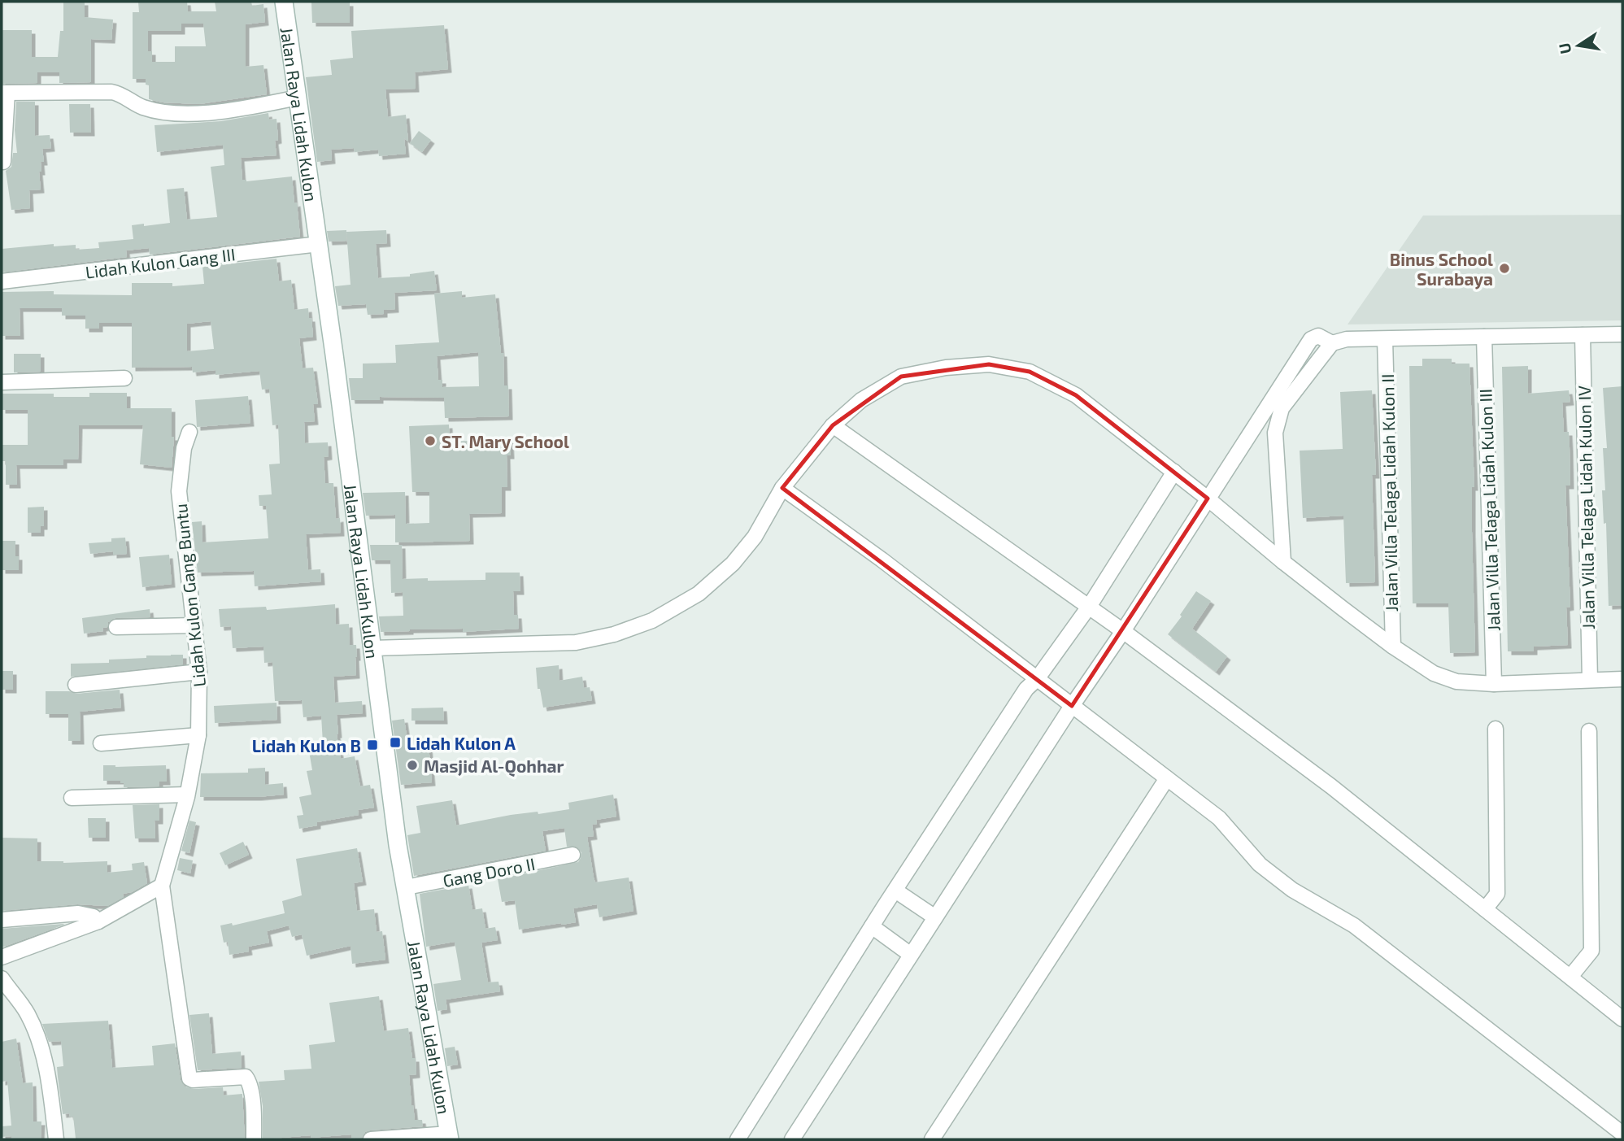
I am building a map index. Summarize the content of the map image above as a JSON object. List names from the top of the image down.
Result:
{
  "streets": {
    "main road": ["Jalan Raya Lidah Kulon"],
    "street": [
      "Lidah Kulon Gang III",
      "Jalan Villa Telaga Lidah Kulon II",
      "Jalan Villa Telaga Lidah Kulon IV",
      "Jalan Villa Telaga Lidah Kulon III",
      "Lidah Kulon Gang Buntu",
      "Gang Doro II"
    ]
  },
  "crossings": [
    ["Jalan Raya Lidah Kulon", "Lidah Kulon Gang III"],
    ["Jalan Raya Lidah Kulon", "Gang Doro II"]
  ],
  "places": {
    "other": ["Binus School Surabaya", "ST. Mary School", "Masjid Al-Qohhar"],
    "transit": ["Lidah Kulon A", "Lidah Kulon B"]
  },
  "north": "left"
}
